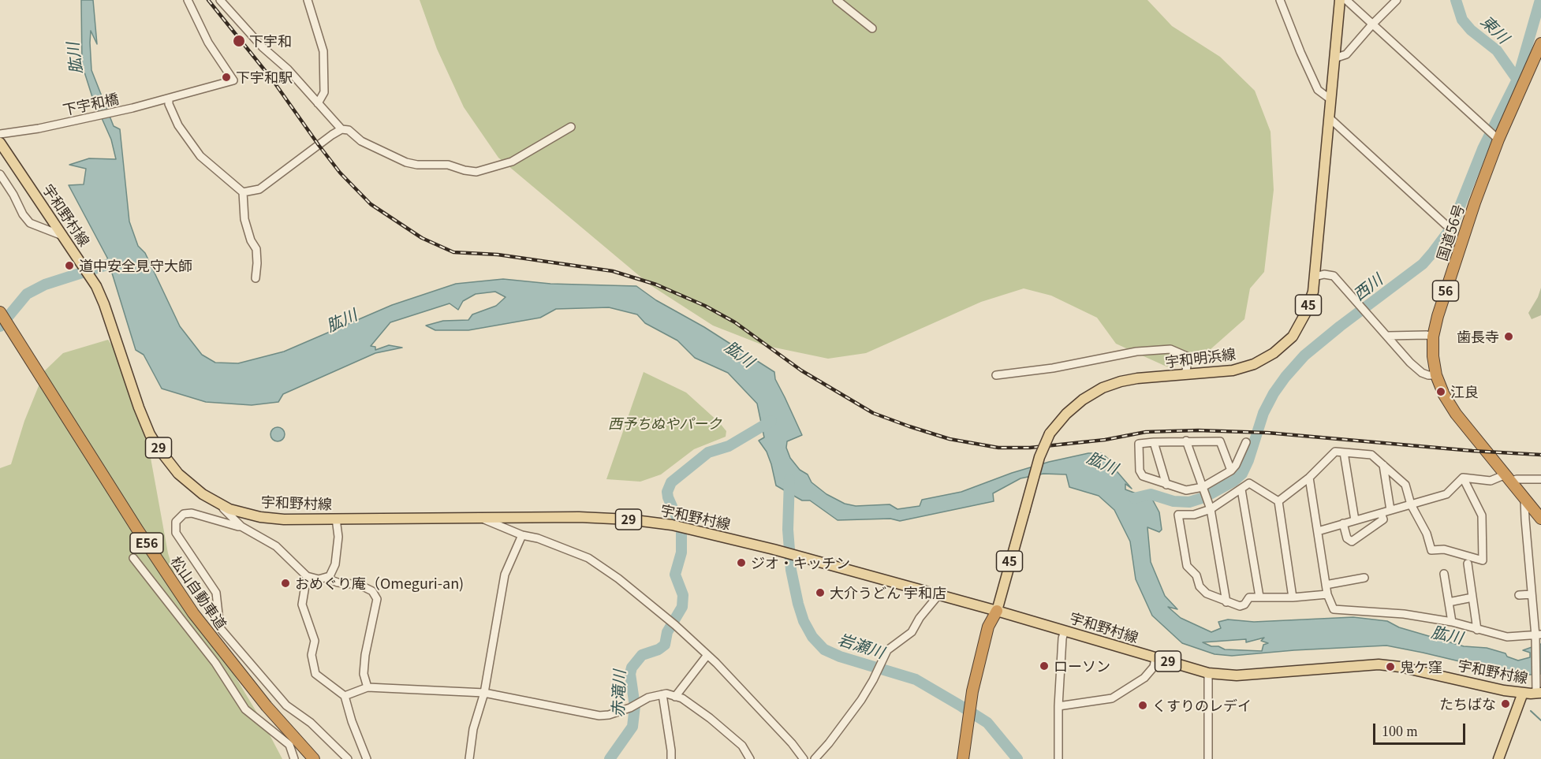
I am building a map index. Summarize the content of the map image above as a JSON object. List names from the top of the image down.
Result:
{
  "streets": {
    "highway": [
      "国道56号",
      "56",
      "E56",
      "松山自動車道"
    ],
    "main road": [
      "宇和野村線",
      "45",
      "宇和明浜線",
      "29"
    ],
    "street": ["下宇和橋"]
  },
  "crossings": [
    ["宇和野村線", "宇和明浜線"]
  ],
  "water": [
    "東川",
    "肱川",
    "西川",
    "岩瀬川",
    "赤滝川"
  ],
  "parks": ["西予ちぬやパーク"],
  "places": [
    "下宇和",
    "下宇和駅",
    "道中安全見守大師",
    "歯長寺",
    "江良",
    "ジオ・キッチン",
    "おめぐり庵（Omeguri-an)",
    "大介うどん 宇和店",
    "ローソン",
    "鬼ケ窪",
    "たちばな",
    "くすりのレデイ"
  ],
  "scale_bar": "100 m"
}
